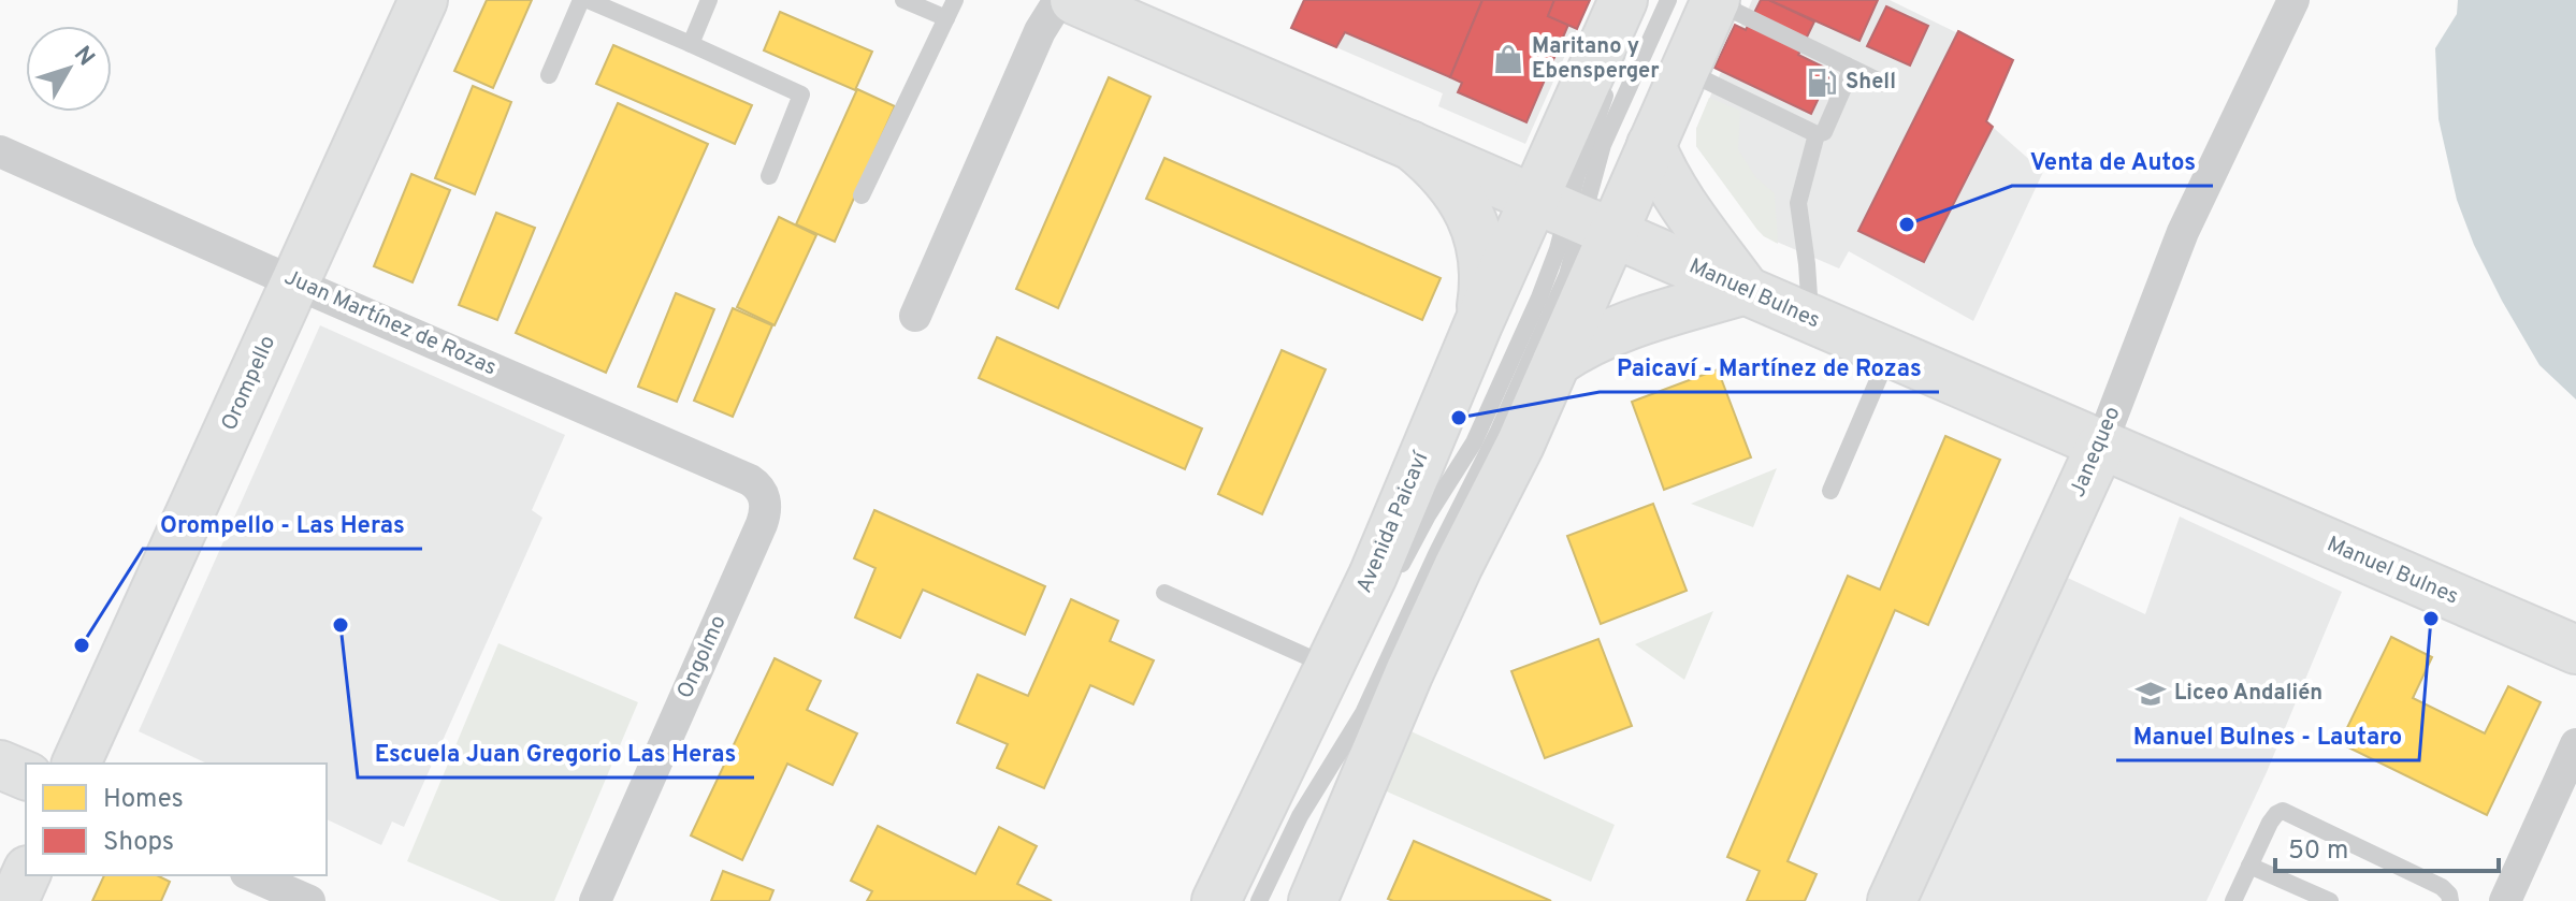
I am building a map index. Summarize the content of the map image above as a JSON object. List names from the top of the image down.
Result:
{
  "streets": {
    "main road": [
      "Manuel Bulnes",
      "Orompello",
      "Janequeo",
      "Avenida Paicaví"
    ],
    "street": ["Juan Martínez de Rozas", "Ongolmo"]
  },
  "crossings": [
    ["Manuel Bulnes", "Janequeo"],
    ["Manuel Bulnes", "Avenida Paicaví"],
    ["Juan Martínez de Rozas", "Orompello"],
    ["Juan Martínez de Rozas", "Ongolmo"]
  ],
  "places": {
    "shop": ["Maritano y Ebensperger"],
    "fuel station": ["Shell"],
    "other": [
      "Venta de Autos",
      "Paicaví - Martínez de Rozas",
      "Manuel Bulnes - Lautaro",
      "Escuela Juan Gregorio Las Heras",
      "Orompello - Las Heras"
    ],
    "school or university": ["Liceo Andalién"]
  },
  "legend": ["Homes", "Shops"],
  "scale_bar": "50 m",
  "north": "top right"
}
